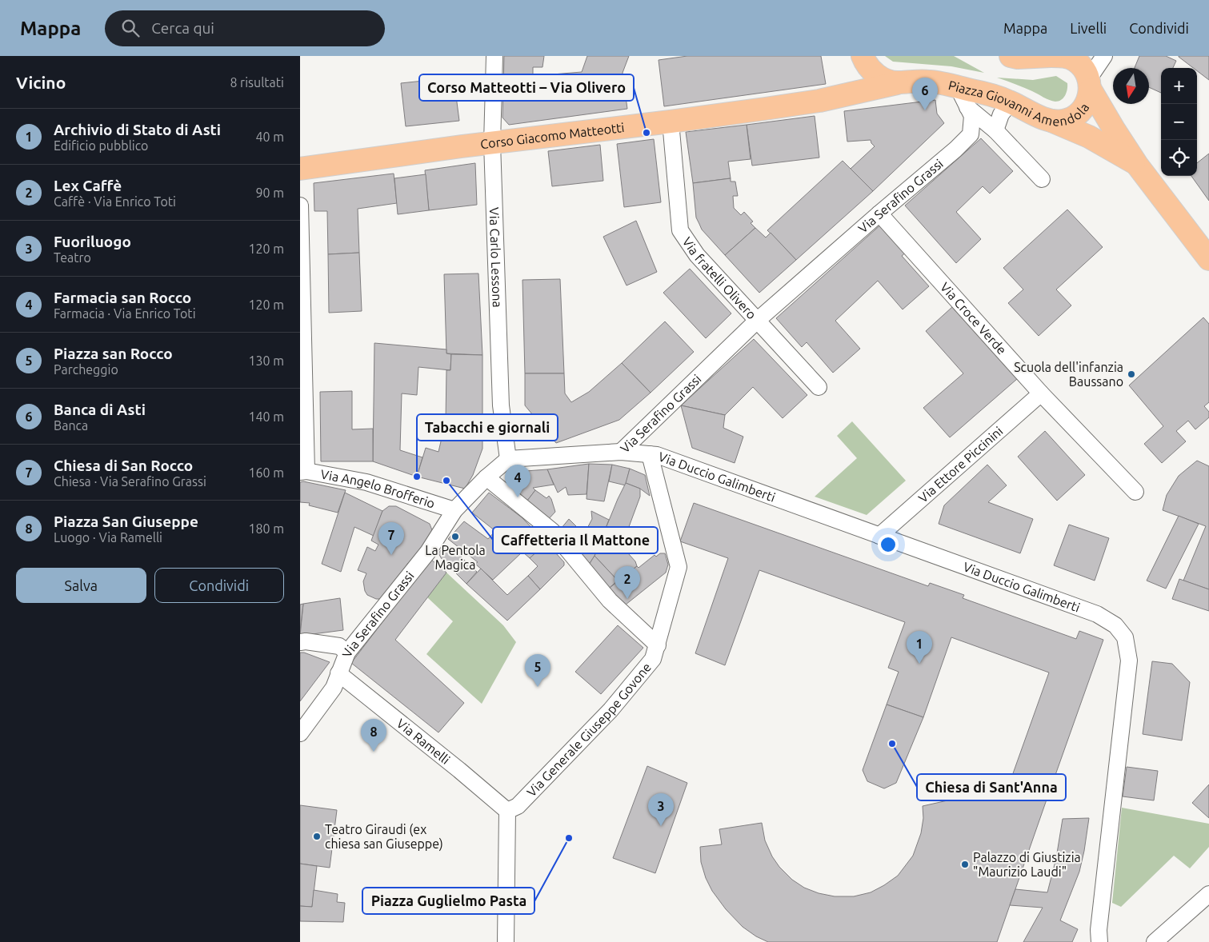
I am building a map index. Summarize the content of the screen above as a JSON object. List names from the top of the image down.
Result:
{
  "streets": {
    "main road": ["Piazza Giovanni Amendola", "Corso Giacomo Matteotti"],
    "street": [
      "Via Serafino Grassi",
      "Via Carlo Lessona",
      "Via fratelli Olivero",
      "Via Croce Verde",
      "Via Ettore Piccinini",
      "Via Duccio Galimberti",
      "Via Angelo Brofferio",
      "Via Generale Giuseppe Govone",
      "Via Ramelli"
    ]
  },
  "crossings": [
    ["Piazza Giovanni Amendola", "Corso Giacomo Matteotti"],
    ["Piazza Giovanni Amendola", "Via Serafino Grassi"],
    ["Corso Giacomo Matteotti", "Via Carlo Lessona"],
    ["Corso Giacomo Matteotti", "Via fratelli Olivero"],
    ["Via Serafino Grassi", "Via Carlo Lessona"],
    ["Via Serafino Grassi", "Via fratelli Olivero"],
    ["Via Serafino Grassi", "Via Croce Verde"],
    ["Via Serafino Grassi", "Via Duccio Galimberti"],
    ["Via Serafino Grassi", "Via Angelo Brofferio"],
    ["Via Serafino Grassi", "Via Ramelli"],
    ["Via Croce Verde", "Via Ettore Piccinini"],
    ["Via Ettore Piccinini", "Via Duccio Galimberti"],
    ["Via Duccio Galimberti", "Via Generale Giuseppe Govone"],
    ["Via Generale Giuseppe Govone", "Via Ramelli"]
  ],
  "places": [
    "Corso Matteotti – Via Olivero",
    "Scuola dell'infanzia Baussano",
    "Tabacchi e giornali",
    "Caffetteria Il Mattone",
    "La Pentola Magica",
    "Chiesa di Sant'Anna",
    "Teatro Giraudi (ex chiesa san Giuseppe)",
    "Piazza Guglielmo Pasta",
    "Palazzo di Giustizia \"Maurizio Laudi\""
  ],
  "north": "bottom",
  "page": {
    "header": "Mappa",
    "search": "Cerca qui",
    "nav": ["Mappa", "Livelli", "Condividi"],
    "heading": ["Vicino", "8 risultati"],
    "map_buttons": ["+", "−"],
    "pins": [
      "6",
      "4",
      "7",
      "2",
      "1",
      "5",
      "8",
      "3"
    ],
    "list": [
      {
        "mark": "1",
        "name": "Archivio di Stato di Asti",
        "note": "Edificio pubblico",
        "value": "40 m"
      },
      {
        "mark": "2",
        "name": "Lex Caffè",
        "note": "Caffè · Via Enrico Toti",
        "value": "90 m"
      },
      {
        "mark": "3",
        "name": "Fuoriluogo",
        "note": "Teatro",
        "value": "120 m"
      },
      {
        "mark": "4",
        "name": "Farmacia san Rocco",
        "note": "Farmacia · Via Enrico Toti",
        "value": "120 m"
      },
      {
        "mark": "5",
        "name": "Piazza san Rocco",
        "note": "Parcheggio",
        "value": "130 m"
      },
      {
        "mark": "6",
        "name": "Banca di Asti",
        "note": "Banca",
        "value": "140 m"
      },
      {
        "mark": "7",
        "name": "Chiesa di San Rocco",
        "note": "Chiesa · Via Serafino Grassi",
        "value": "160 m"
      },
      {
        "mark": "8",
        "name": "Piazza San Giuseppe",
        "note": "Luogo · Via Ramelli",
        "value": "180 m"
      }
    ],
    "buttons": ["Salva", "Condividi"]
  }
}
